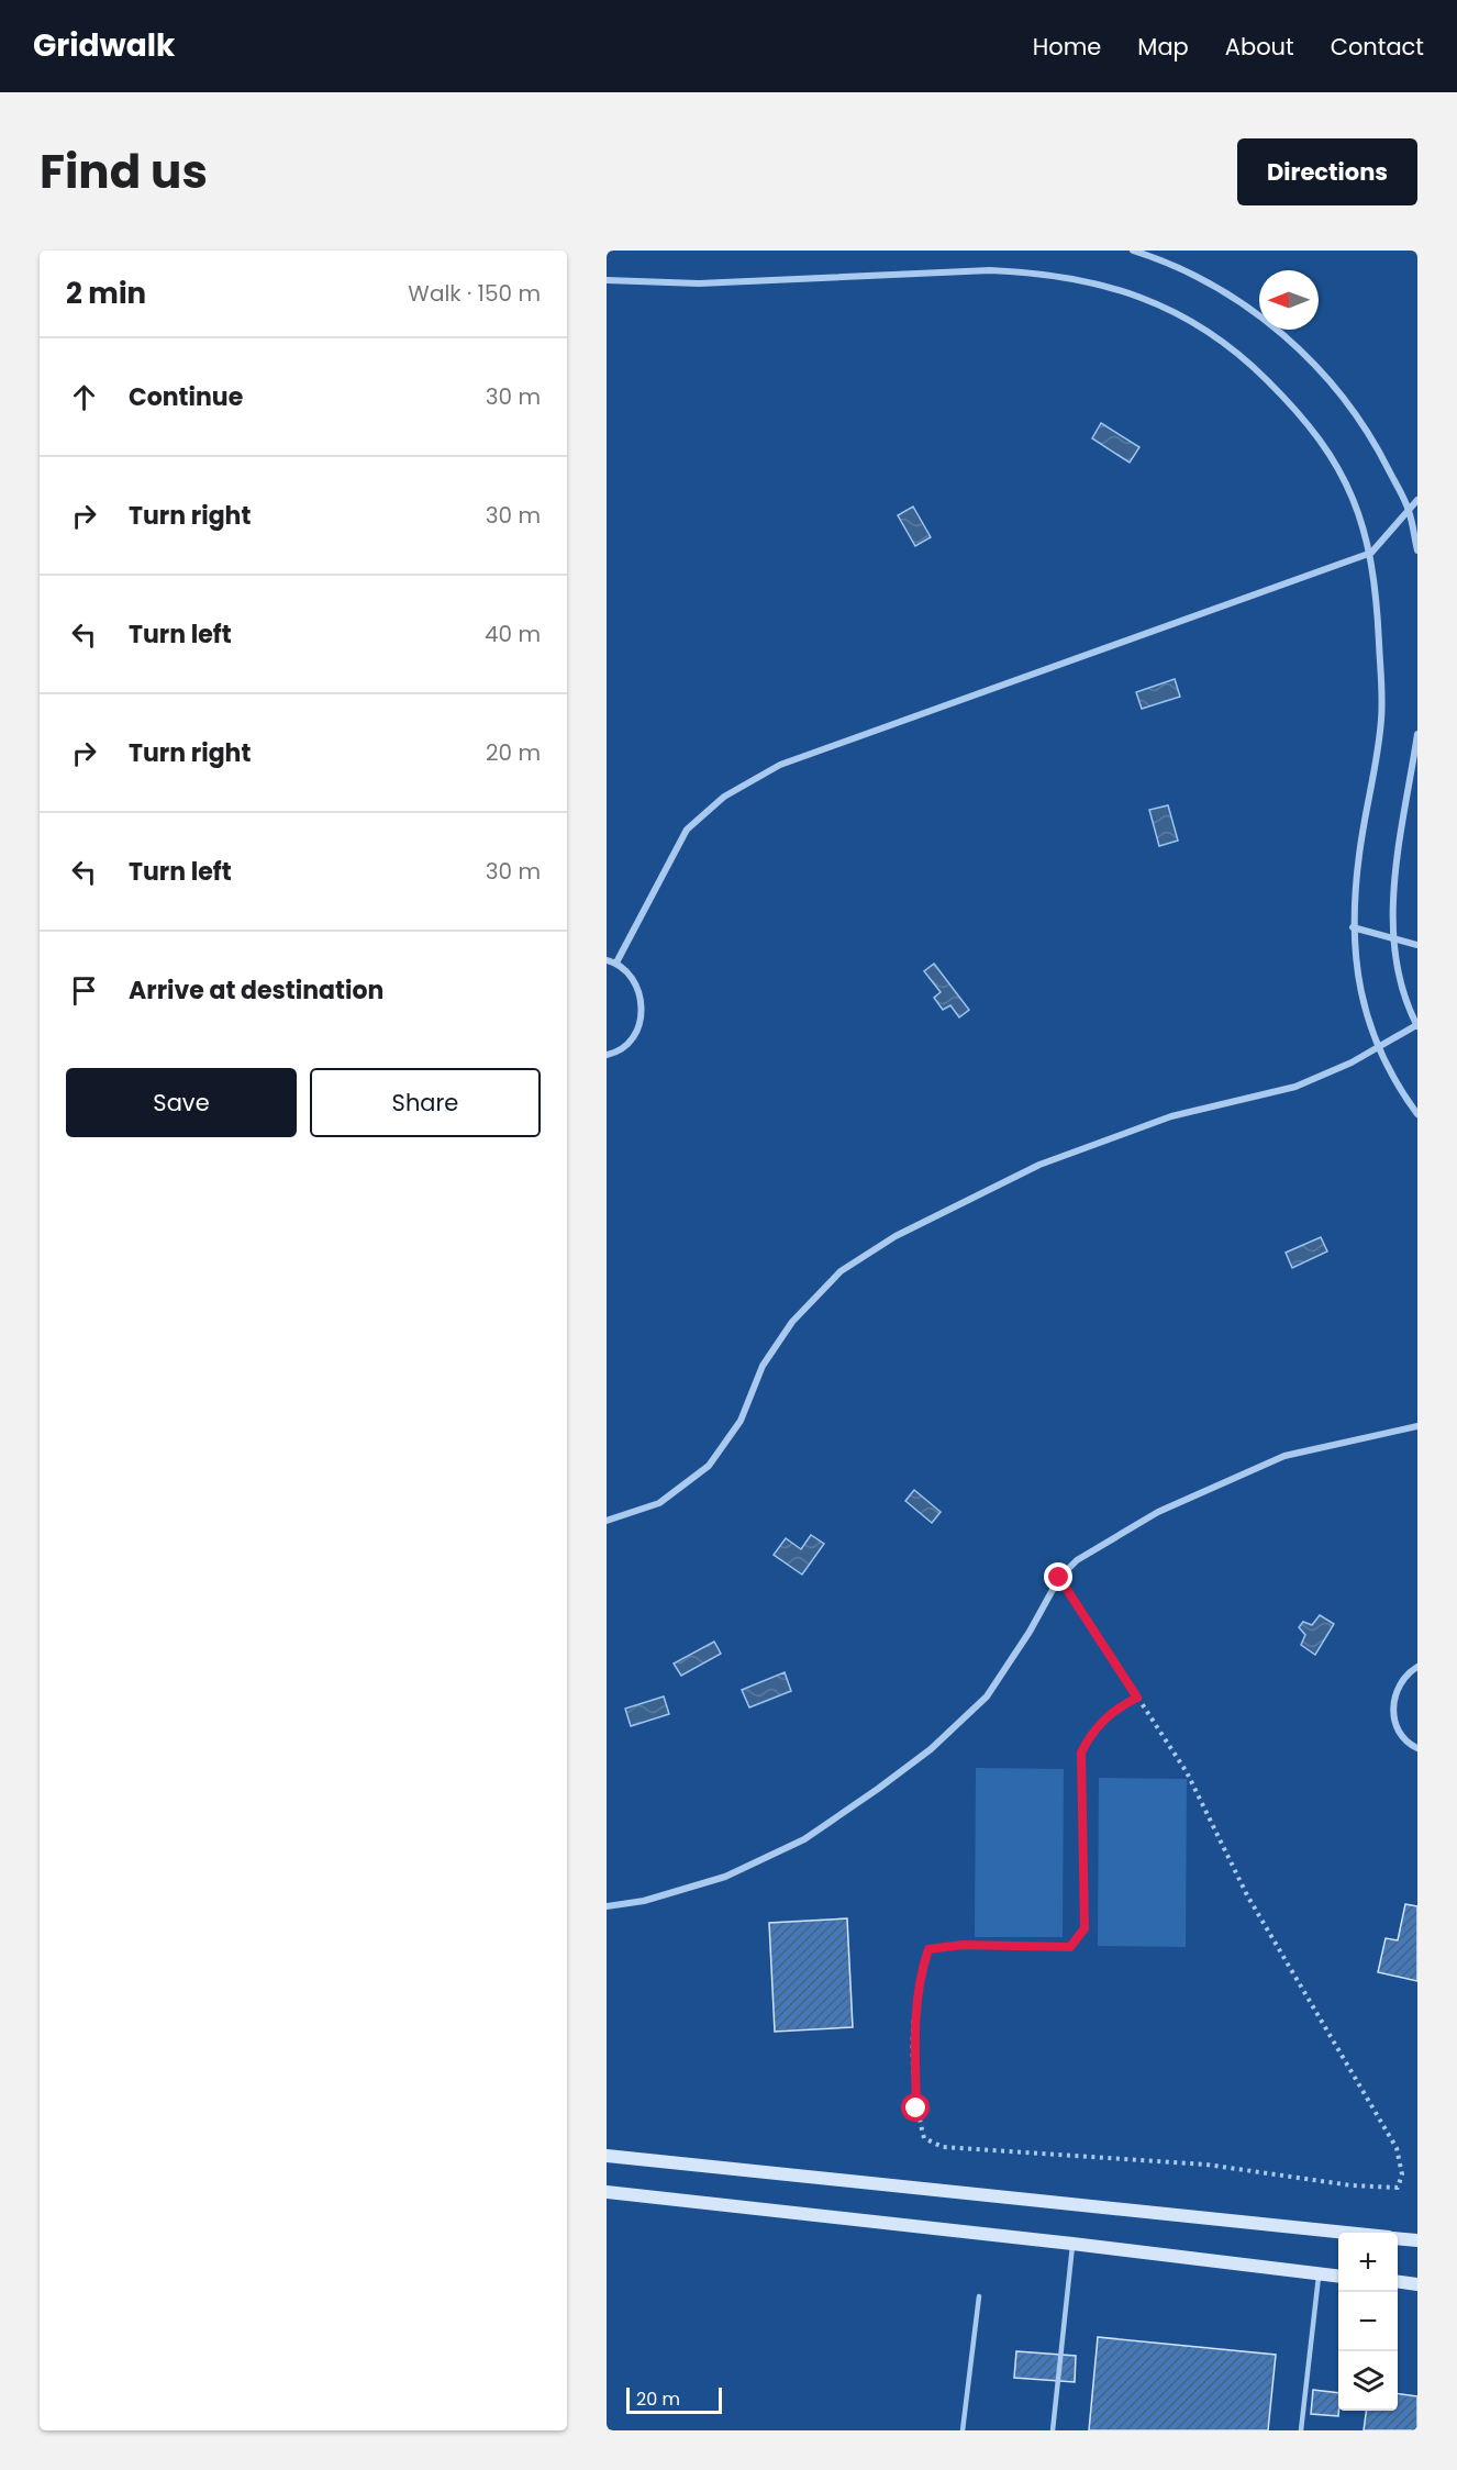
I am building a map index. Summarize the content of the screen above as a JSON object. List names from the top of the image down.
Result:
{
  "scale_bar": "20 m",
  "north": "left",
  "page": {
    "header": "Gridwalk",
    "nav": [
      "Home",
      "Map",
      "About",
      "Contact"
    ],
    "title": "Find us",
    "buttons": [
      "Directions",
      ["Save", "Share"]
    ],
    "heading": ["2 min", "Walk · 150 m"],
    "list": [
      ["Continue", "30 m"],
      ["Turn right", "30 m"],
      ["Turn left", "40 m"],
      ["Turn right", "20 m"],
      ["Turn left", "30 m"],
      "Arrive at destination"
    ],
    "map_buttons": ["+", "−"],
    "scale": "20 m"
  }
}
